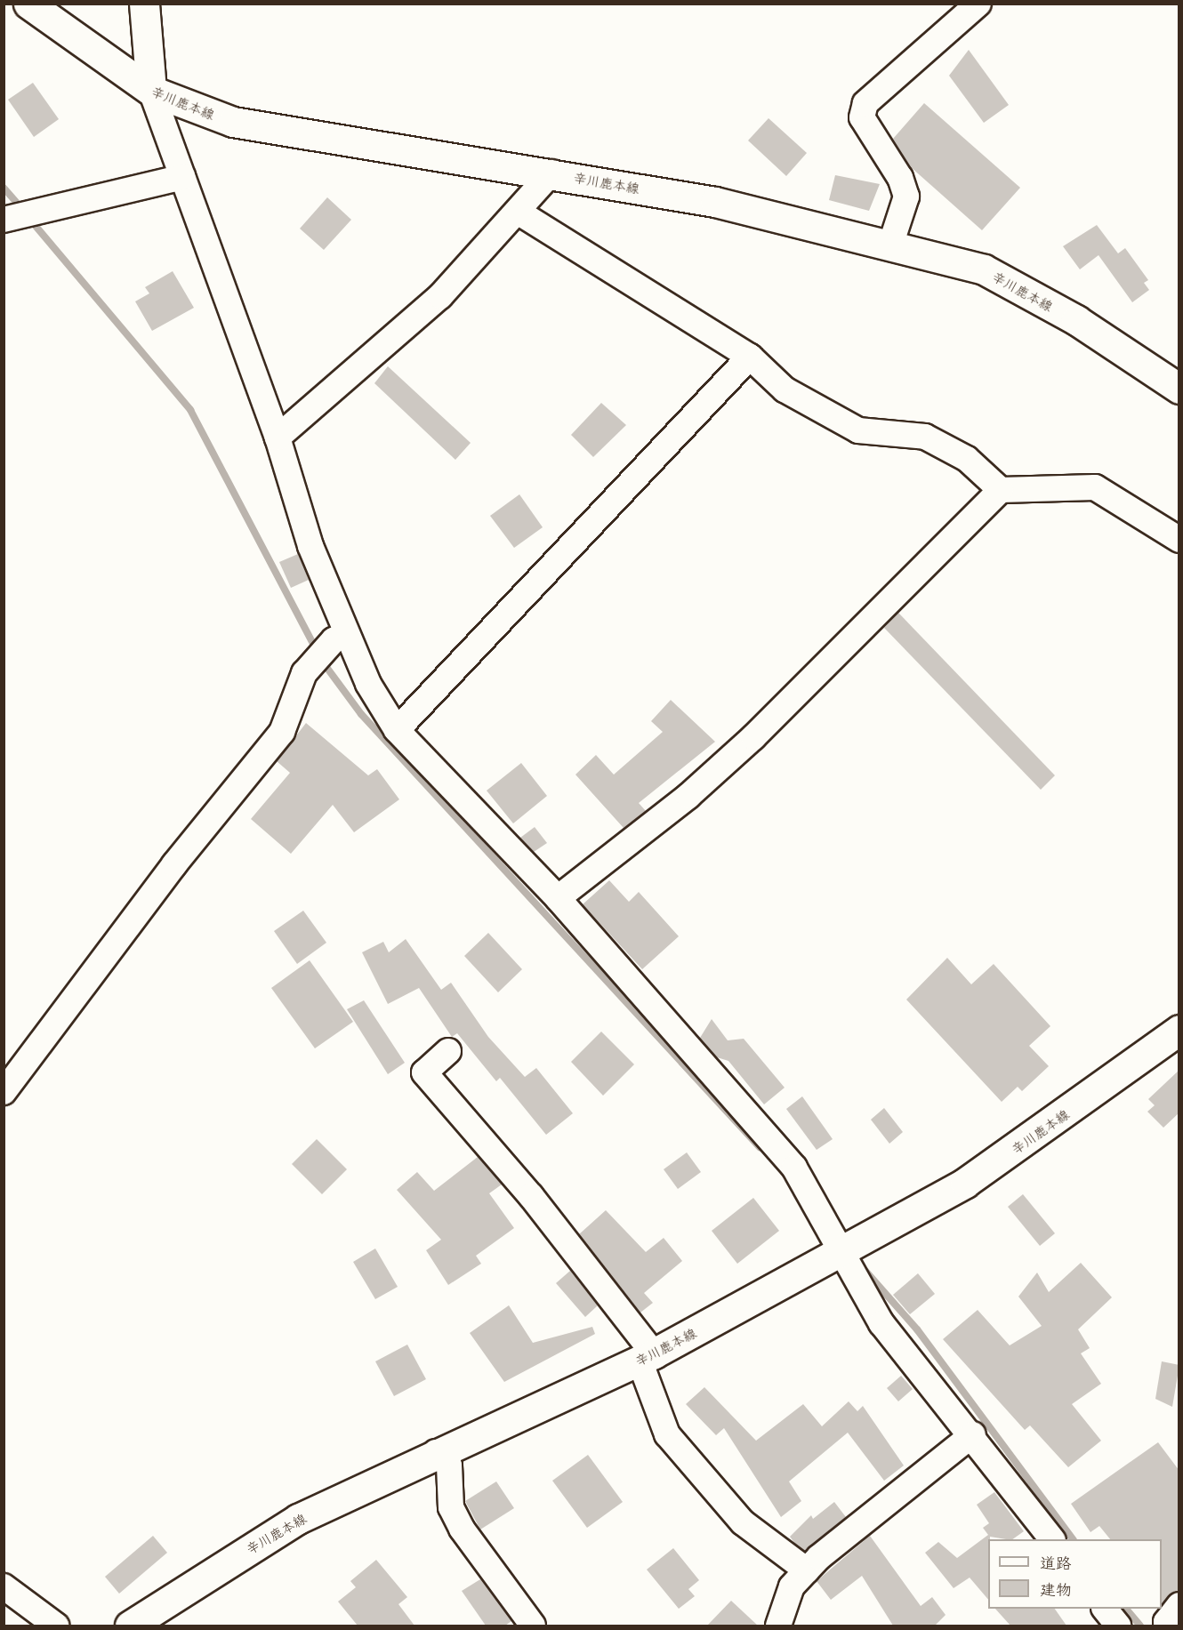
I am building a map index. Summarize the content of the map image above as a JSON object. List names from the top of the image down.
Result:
{
  "streets": {
    "main road": ["辛川鹿本線"]
  },
  "legend": ["道路", "建物"]
}
